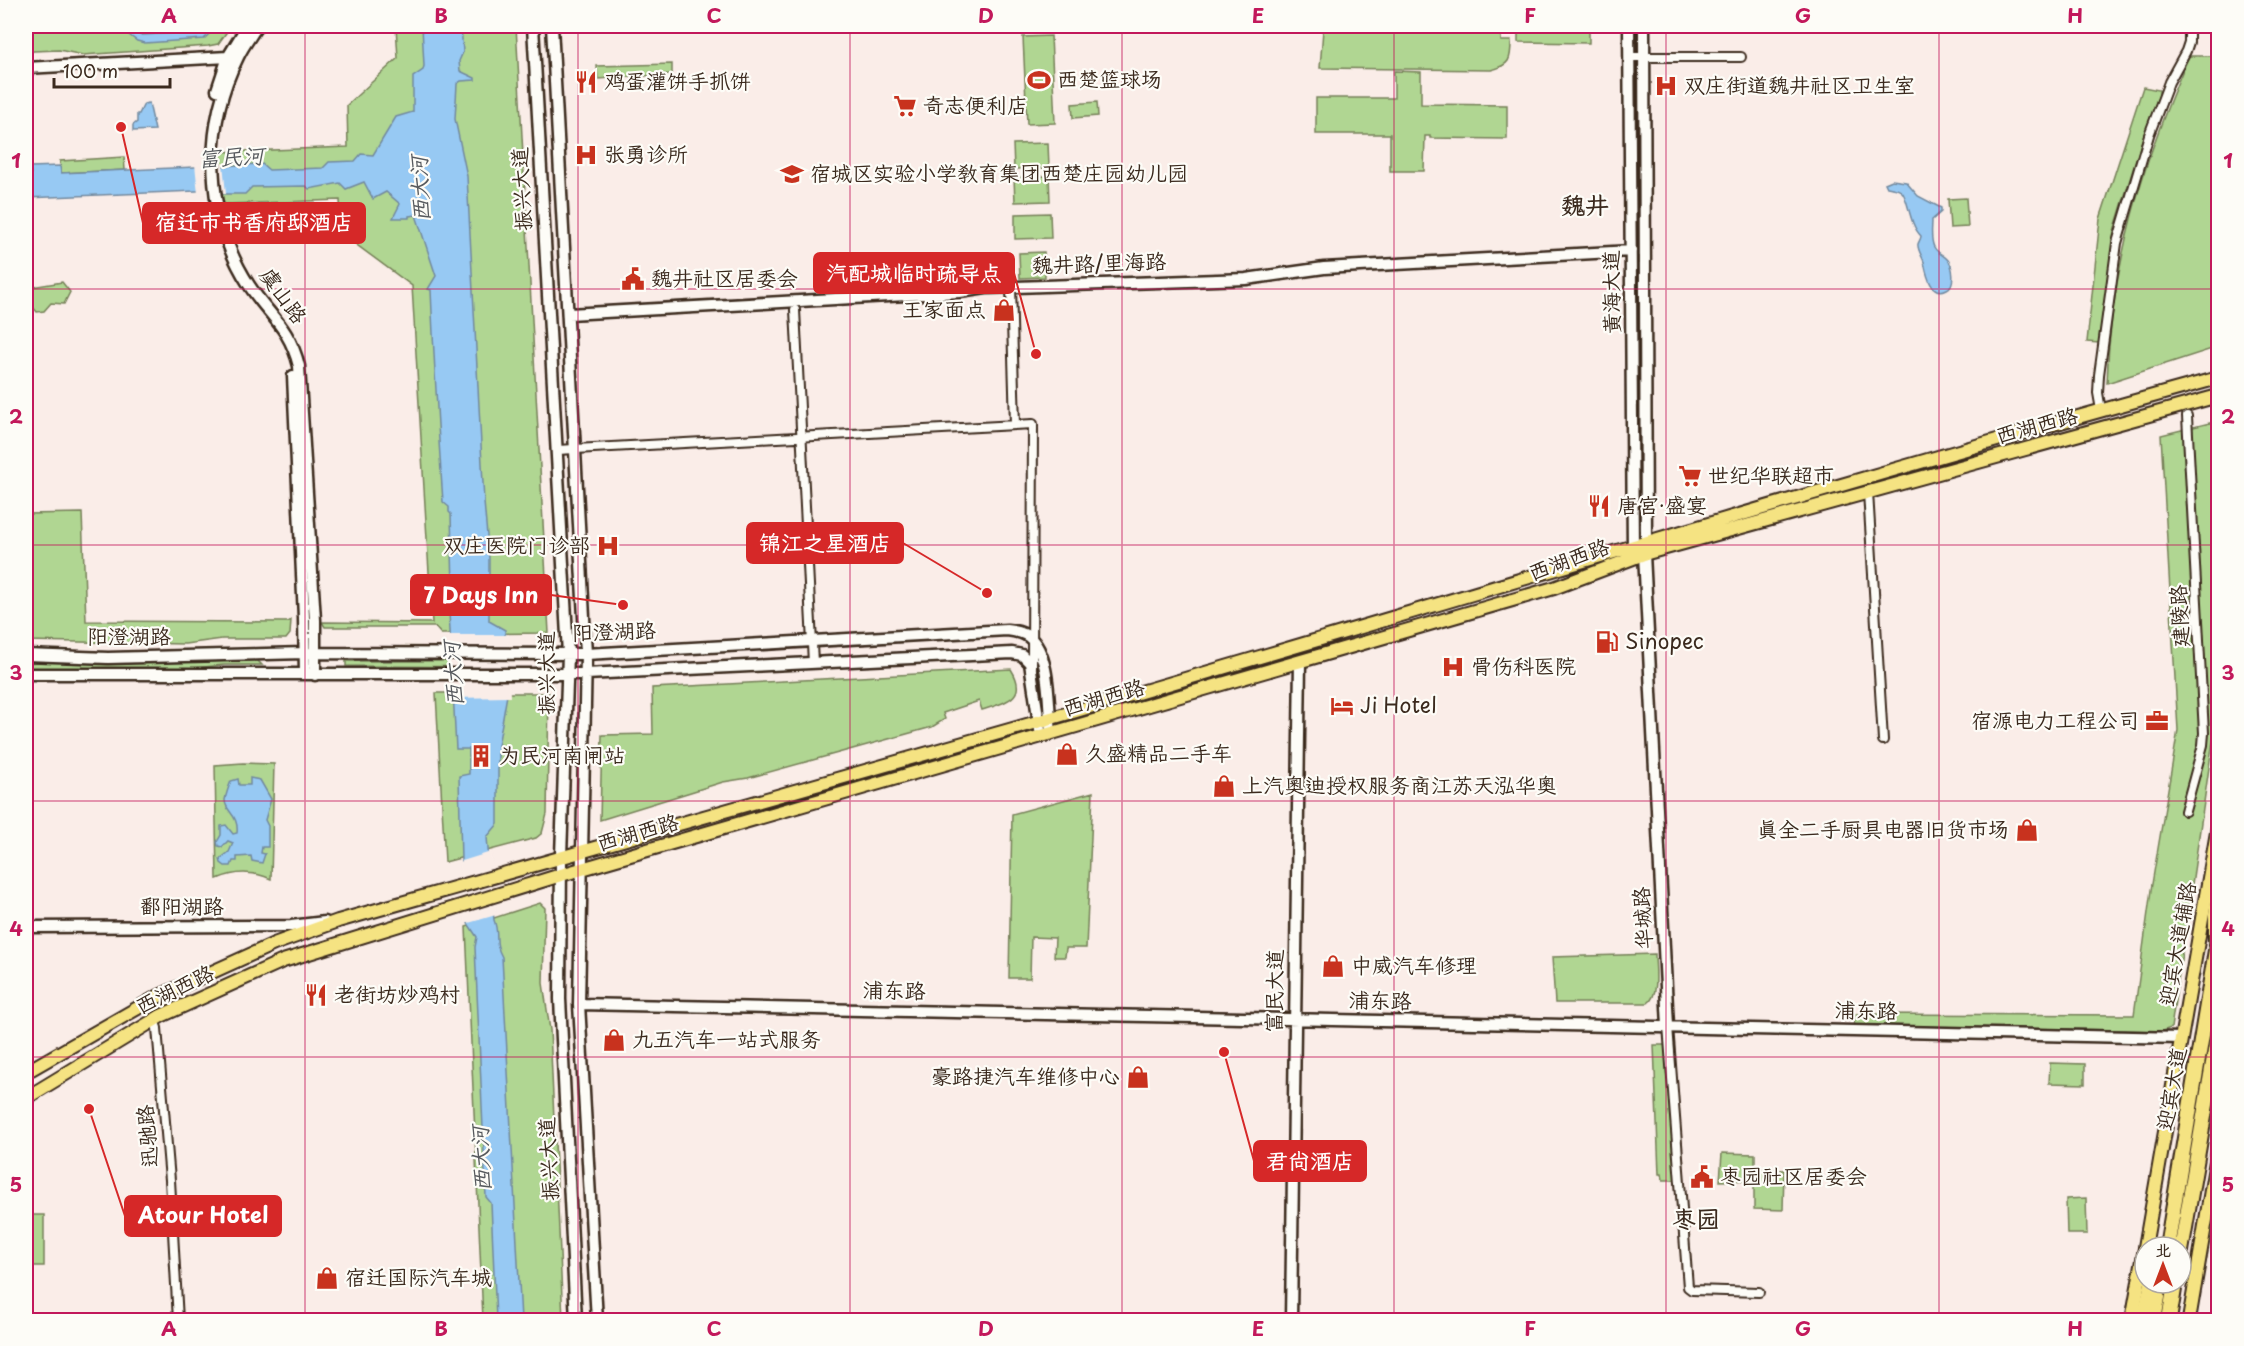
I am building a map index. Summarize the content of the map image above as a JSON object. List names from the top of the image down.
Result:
{
  "streets": {
    "highway": ["迎宾大道"],
    "main road": ["西湖西路", "迎宾大道辅路"],
    "street": [
      "振兴大道",
      "魏井路/里海路",
      "黄海大道",
      "虞山路",
      "建陵路",
      "阳澄湖路",
      "鄱阳湖路",
      "华城路",
      "浦东路",
      "富民大道",
      "迅驰路"
    ]
  },
  "crossings": [
    ["振兴大道", "魏井路/里海路"],
    ["振兴大道", "西湖西路"],
    ["振兴大道", "阳澄湖路"],
    ["振兴大道", "浦东路"],
    ["魏井路/里海路", "黄海大道"],
    ["黄海大道", "西湖西路"],
    ["黄海大道", "华城路"],
    ["虞山路", "阳澄湖路"],
    ["西湖西路", "鄱阳湖路"],
    ["西湖西路", "华城路"],
    ["西湖西路", "富民大道"],
    ["西湖西路", "迅驰路"],
    ["华城路", "浦东路"],
    ["迎宾大道辅路", "浦东路"],
    ["浦东路", "富民大道"]
  ],
  "districts": ["魏井", "枣园"],
  "water": ["富民河", "西大河"],
  "places": {
    "sports": ["西楚篮球场"],
    "restaurant": ["鸡蛋灌饼手抓饼", "唐宫·盛宴", "老街坊炒鸡村"],
    "hospital": [
      "双庄街道魏井社区卫生室",
      "张勇诊所",
      "双庄医院门诊部",
      "骨伤科医院"
    ],
    "supermarket": ["奇志便利店", "世纪华联超市"],
    "other": [
      "宿迁市书香府邸酒店",
      "汽配城临时疏导点",
      "锦江之星酒店",
      "7 Days Inn",
      "君尚酒店",
      "Atour Hotel"
    ],
    "school or university": ["宿城区实验小学教育集团西楚庄园幼儿园"],
    "public building": ["魏井社区居委会", "枣园社区居委会"],
    "shop": [
      "王家面点",
      "久盛精品二手车",
      "上汽奥迪授权服务商江苏天泓华奥",
      "真全二手厨具电器旧货市场",
      "中威汽车修理",
      "九五汽车一站式服务",
      "豪路捷汽车维修中心",
      "宿迁国际汽车城"
    ],
    "fuel station": ["Sinopec"],
    "hotel": ["Ji Hotel"],
    "office": ["宿源电力工程公司"],
    "building": ["为民河南闸站"]
  },
  "scale_bar": "100 m",
  "north": "top",
  "grid": {
    "columns": [
      "A",
      "B",
      "C",
      "D",
      "E",
      "F",
      "G",
      "H"
    ],
    "rows": [
      "1",
      "2",
      "3",
      "4",
      "5"
    ]
  }
}
